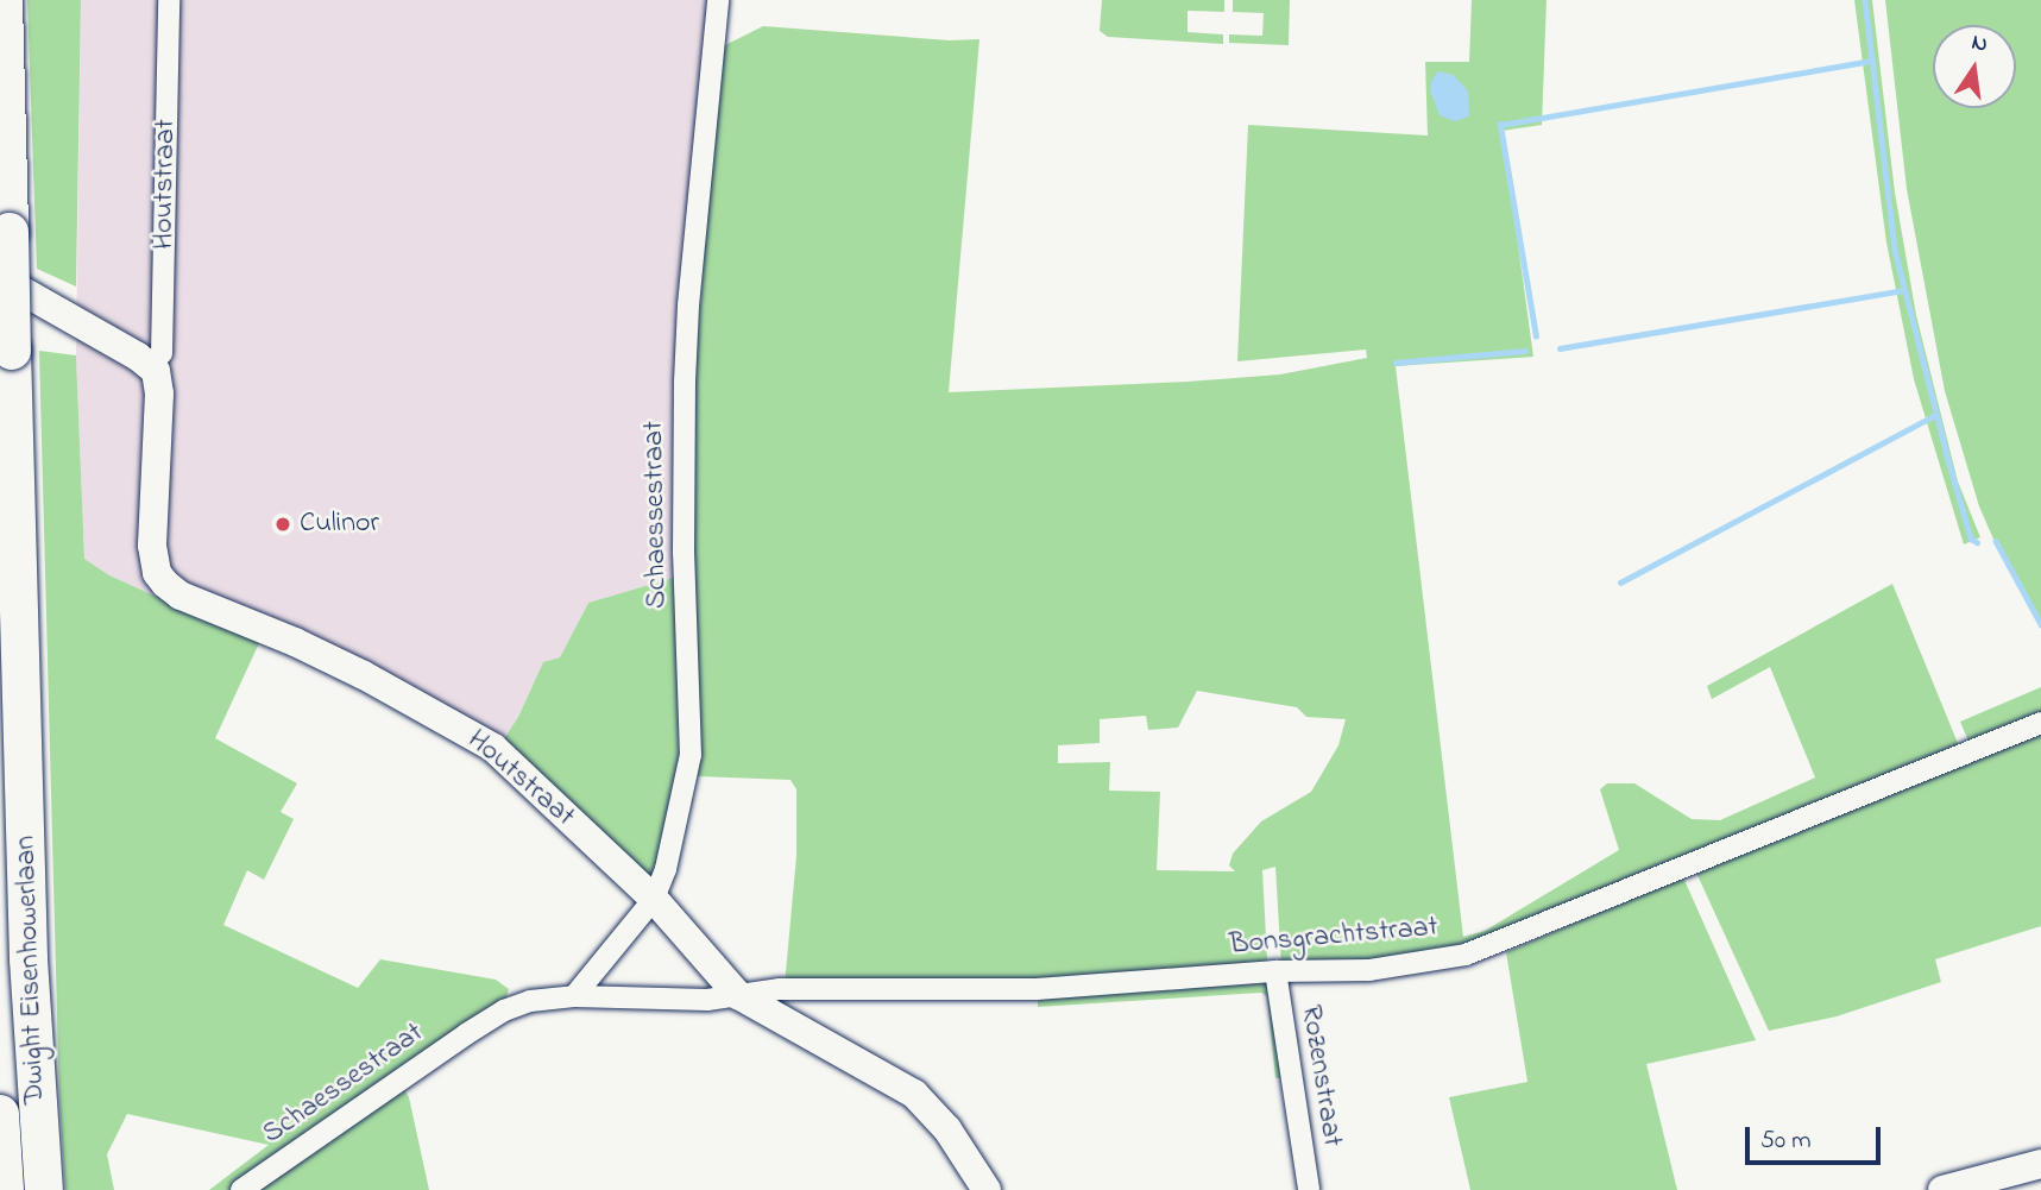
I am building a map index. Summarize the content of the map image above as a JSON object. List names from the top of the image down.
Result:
{
  "streets": {
    "highway": ["Dwight Eisenhowerlaan"],
    "street": [
      "Houtstraat",
      "Schaessestraat",
      "Bonsgrachtstraat",
      "Rozenstraat"
    ]
  },
  "crossings": [
    ["Houtstraat", "Schaessestraat"],
    ["Houtstraat", "Bonsgrachtstraat"],
    ["Schaessestraat", "Bonsgrachtstraat"],
    ["Bonsgrachtstraat", "Rozenstraat"]
  ],
  "places": ["Culinor"],
  "scale_bar": "50 m",
  "north": "top"
}
